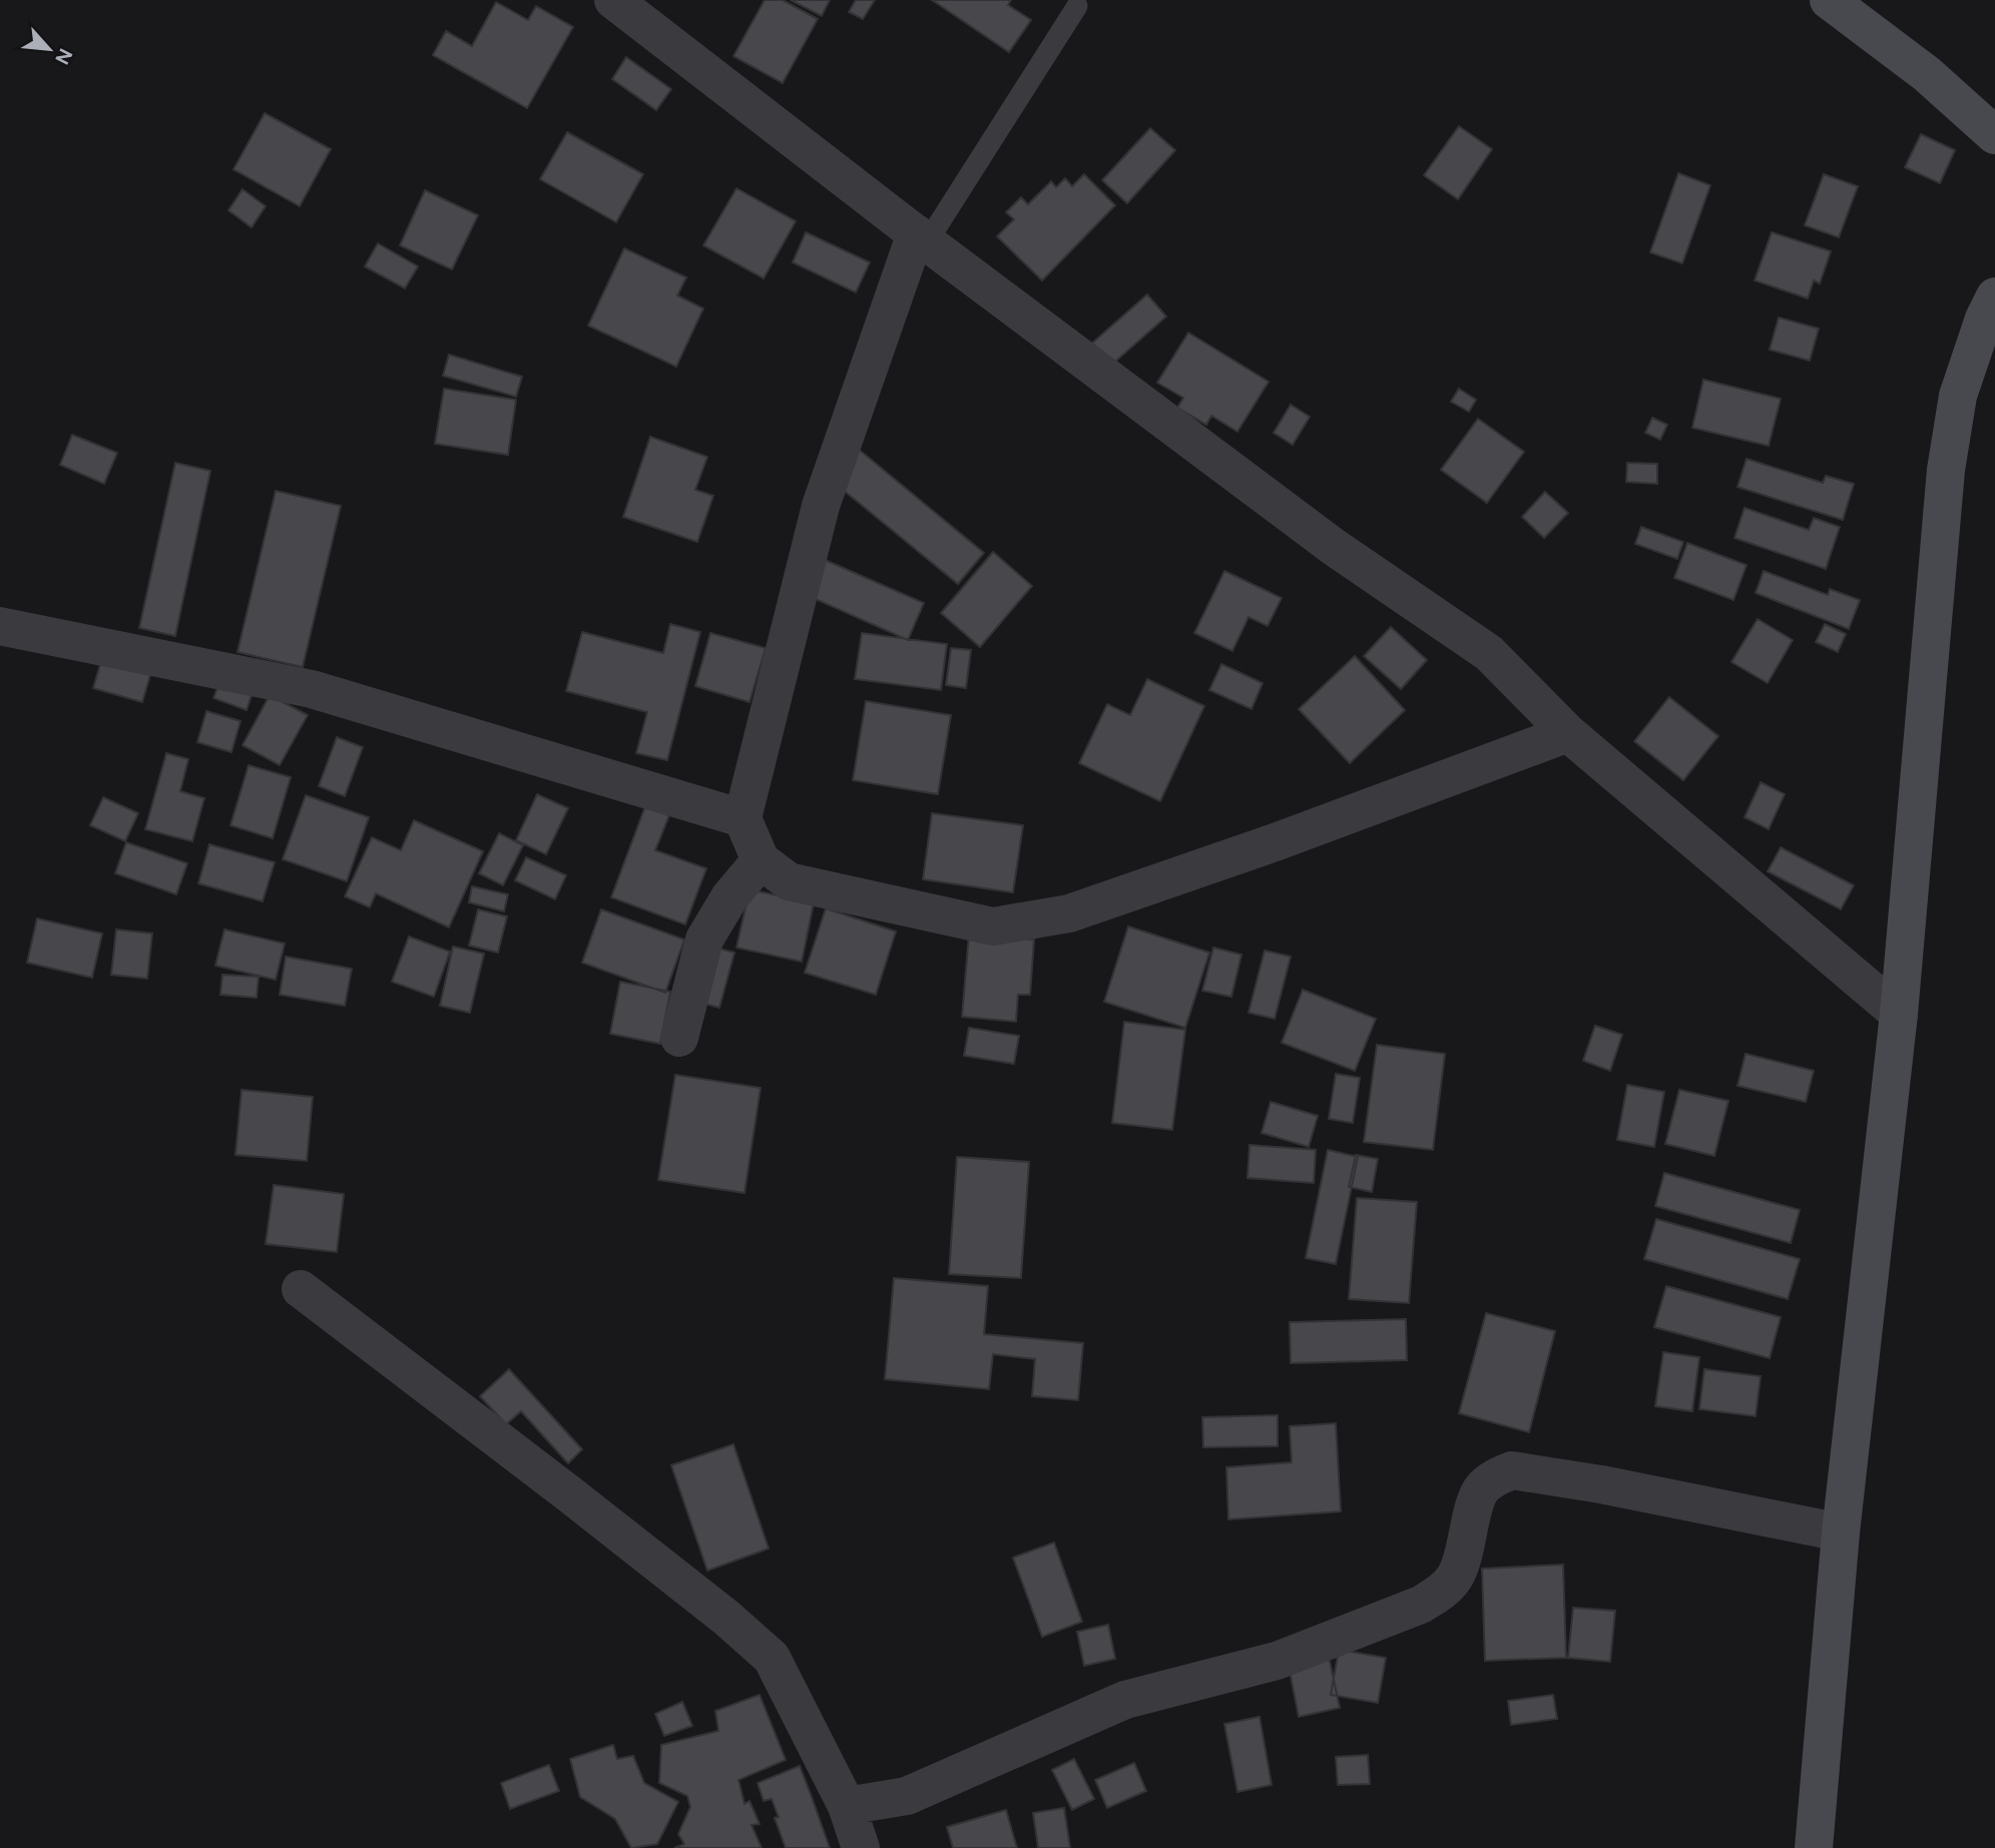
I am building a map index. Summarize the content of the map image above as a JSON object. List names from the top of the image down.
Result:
{
  "north": "bottom right"
}
